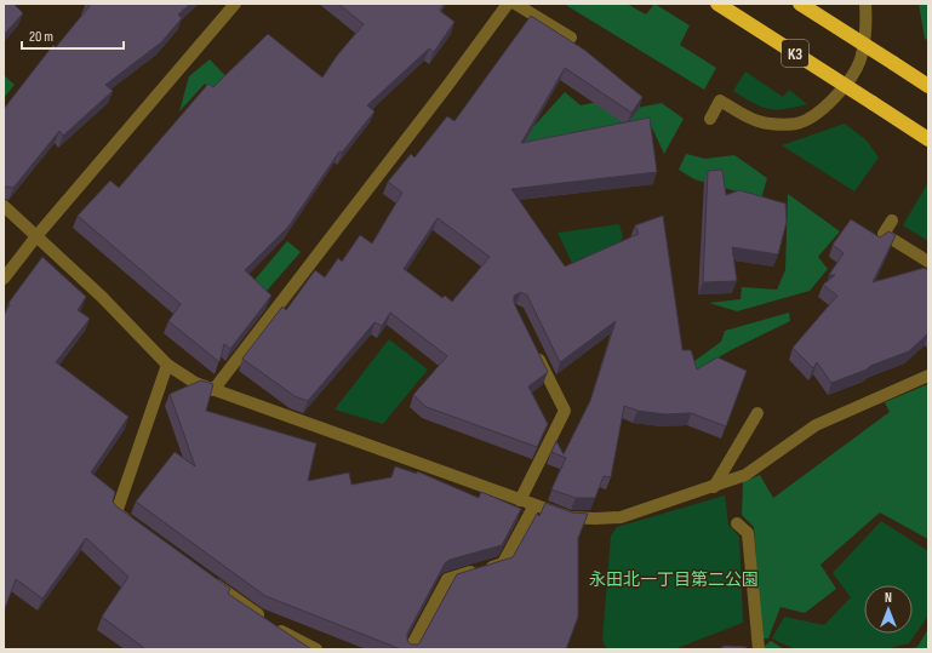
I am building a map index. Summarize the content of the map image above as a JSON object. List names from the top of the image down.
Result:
{
  "streets": {
    "highway": ["K3"]
  },
  "parks": ["永田北一丁目第二公園"],
  "scale_bar": "20 m",
  "north": "top"
}
